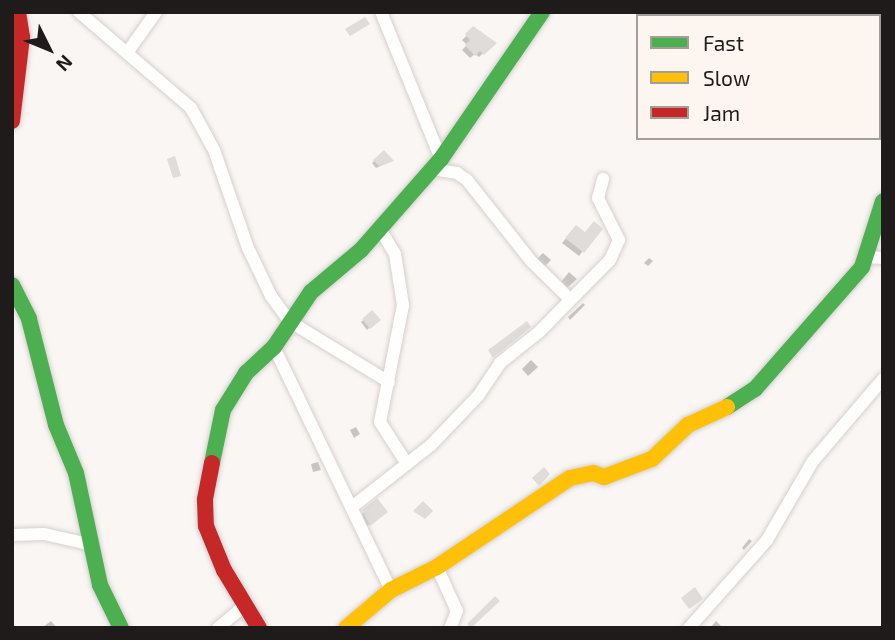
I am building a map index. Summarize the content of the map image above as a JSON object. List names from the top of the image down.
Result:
{
  "legend": ["Fast", "Slow", "Jam"],
  "north": "bottom right"
}
